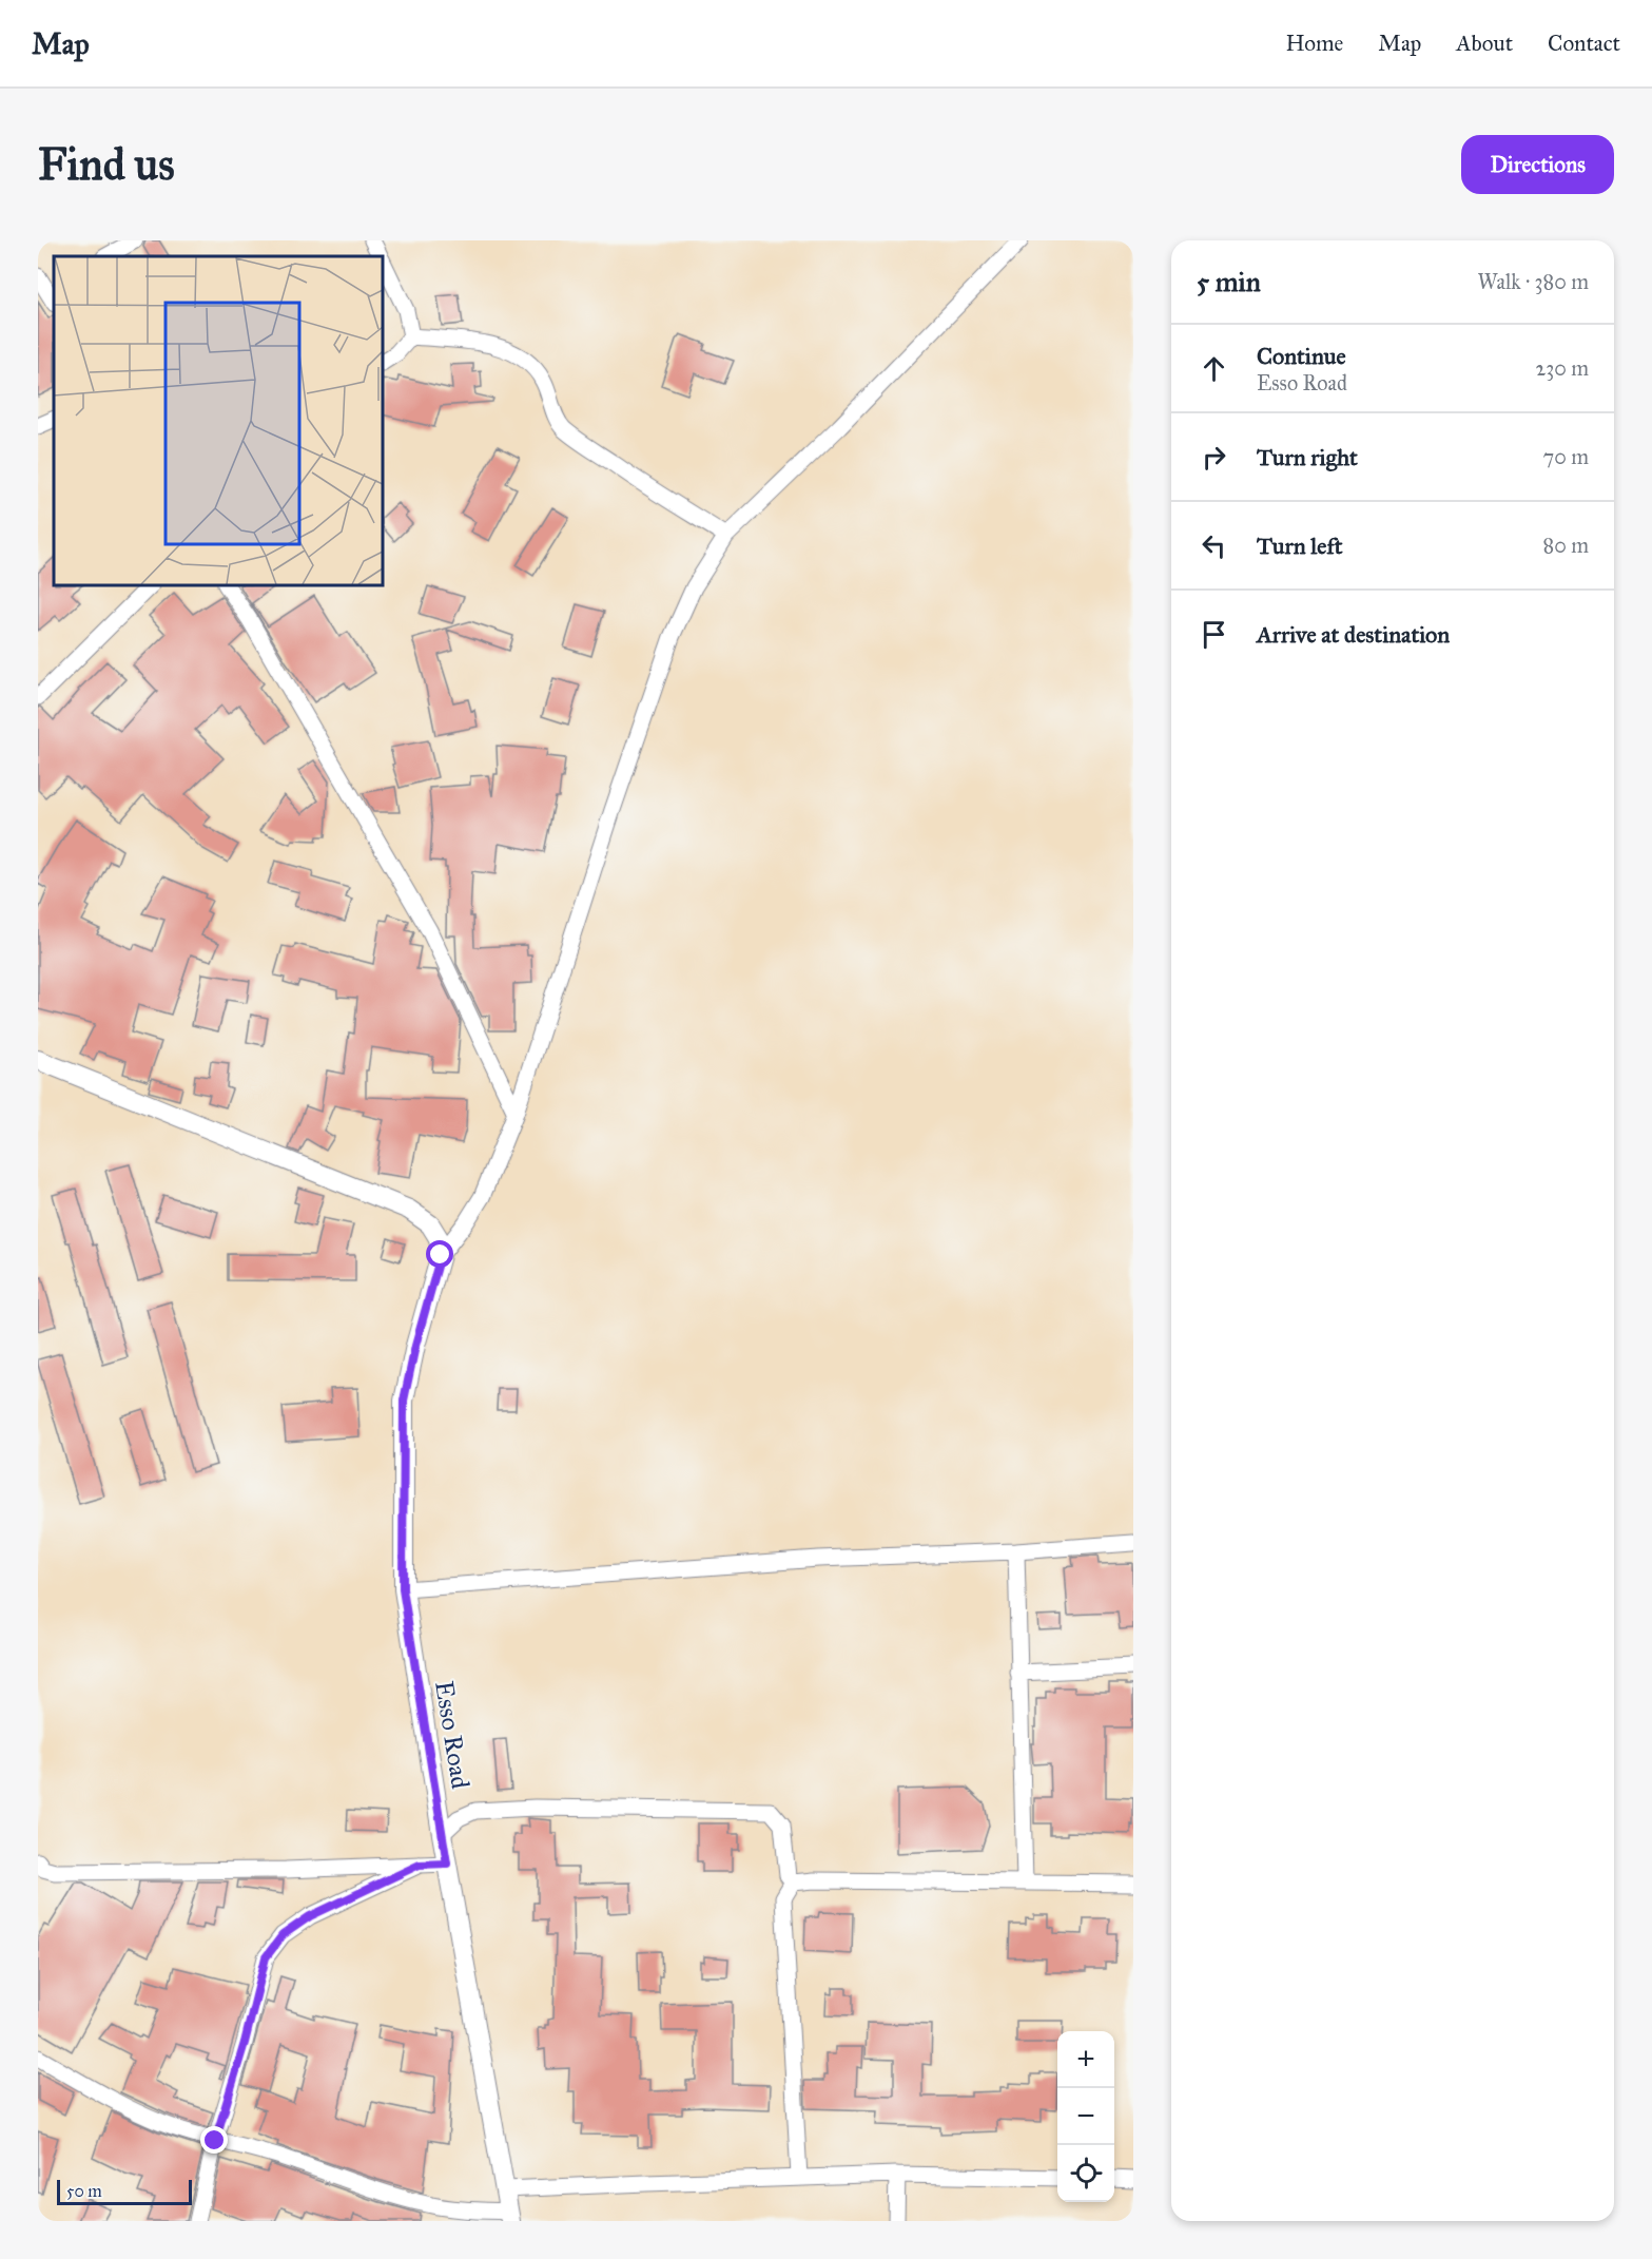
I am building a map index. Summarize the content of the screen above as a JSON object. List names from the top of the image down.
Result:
{
  "streets": {
    "street": ["Esso Road"]
  },
  "scale_bar": "50 m",
  "page": {
    "header": "Map",
    "nav": [
      "Home",
      "Map",
      "About",
      "Contact"
    ],
    "buttons": "Directions",
    "title": "Find us",
    "heading": ["5 min", "Walk · 380 m"],
    "list": [
      ["Continue", "Esso Road", "230 m"],
      ["Turn right", "70 m"],
      ["Turn left", "80 m"],
      "Arrive at destination"
    ],
    "map_buttons": ["+", "−"],
    "scale": "50 m"
  }
}
